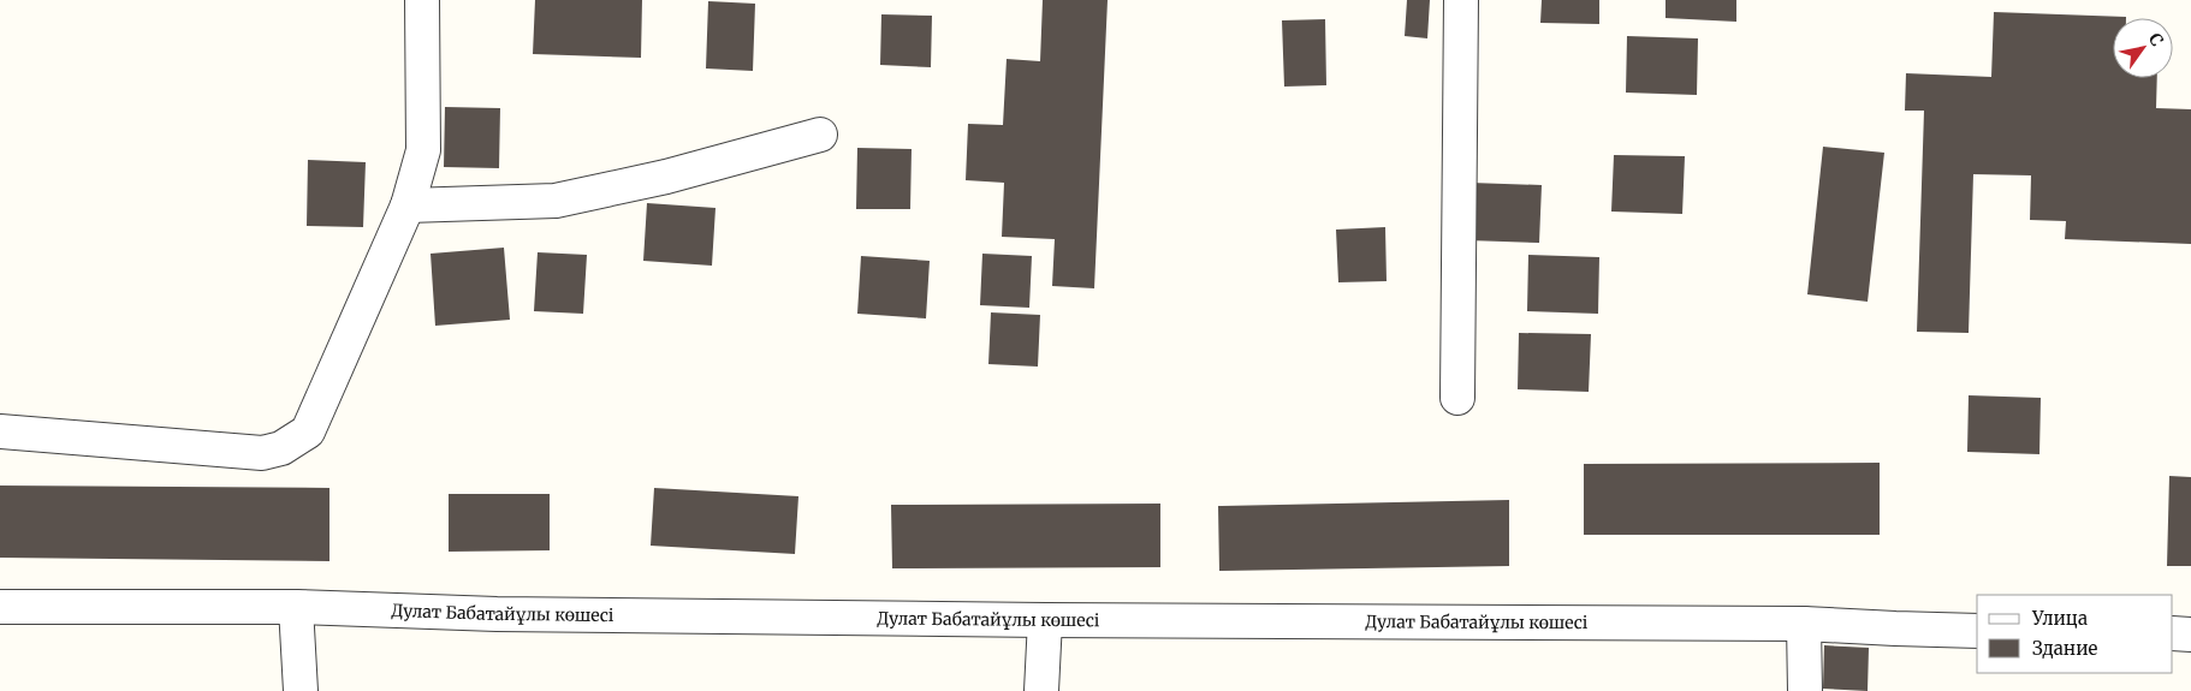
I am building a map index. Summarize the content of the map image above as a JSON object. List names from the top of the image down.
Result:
{
  "streets": {
    "street": ["Дулат Бабатайұлы көшесі"]
  },
  "legend": ["Улица", "Здание"],
  "north": "top right"
}
